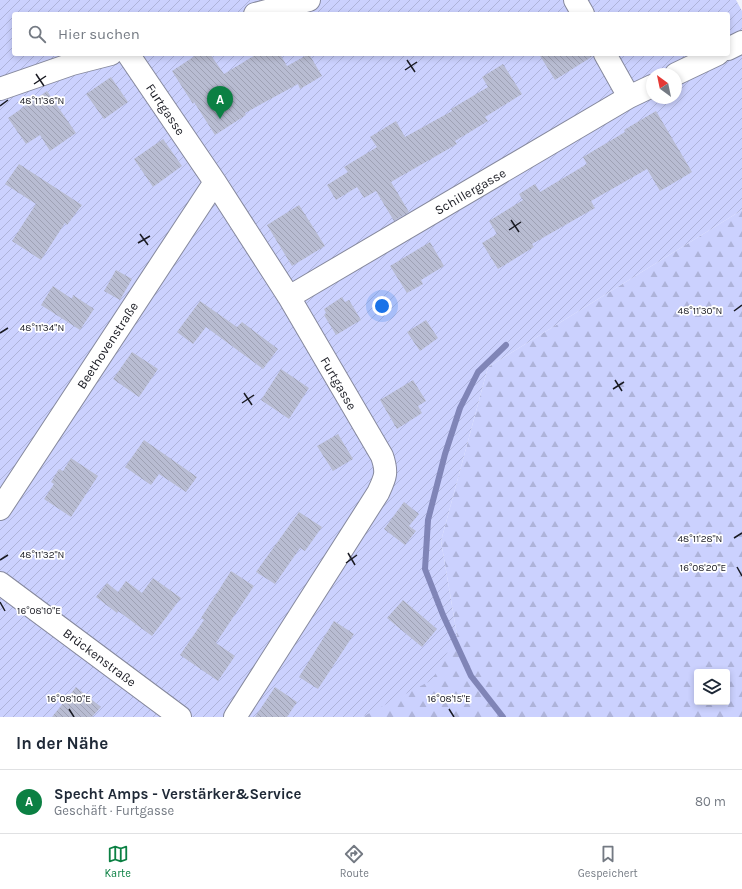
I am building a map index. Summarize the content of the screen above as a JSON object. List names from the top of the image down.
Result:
{
  "streets": {
    "street": [
      "Furtgasse",
      "Schillergasse",
      "Beethovenstraße",
      "Brückenstraße"
    ]
  },
  "crossings": [
    ["Furtgasse", "Schillergasse"],
    ["Furtgasse", "Beethovenstraße"]
  ],
  "north": "top left",
  "page": {
    "search": "Hier suchen",
    "pins": "A",
    "heading": "In der Nähe",
    "list": [
      {
        "mark": "A",
        "name": "Specht Amps - Verstärker&Service",
        "note": "Geschäft · Furtgasse",
        "value": "80 m"
      }
    ],
    "nav": ["Karte", "Route", "Gespeichert"]
  },
  "coordinates": [
    "48°11'36\"N",
    "48°11'30\"N",
    "48°11'34\"N",
    "48°11'28\"N",
    "48°11'32\"N",
    "16°08'20\"E",
    "16°08'10\"E",
    "16°08'15\"E"
  ]
}
